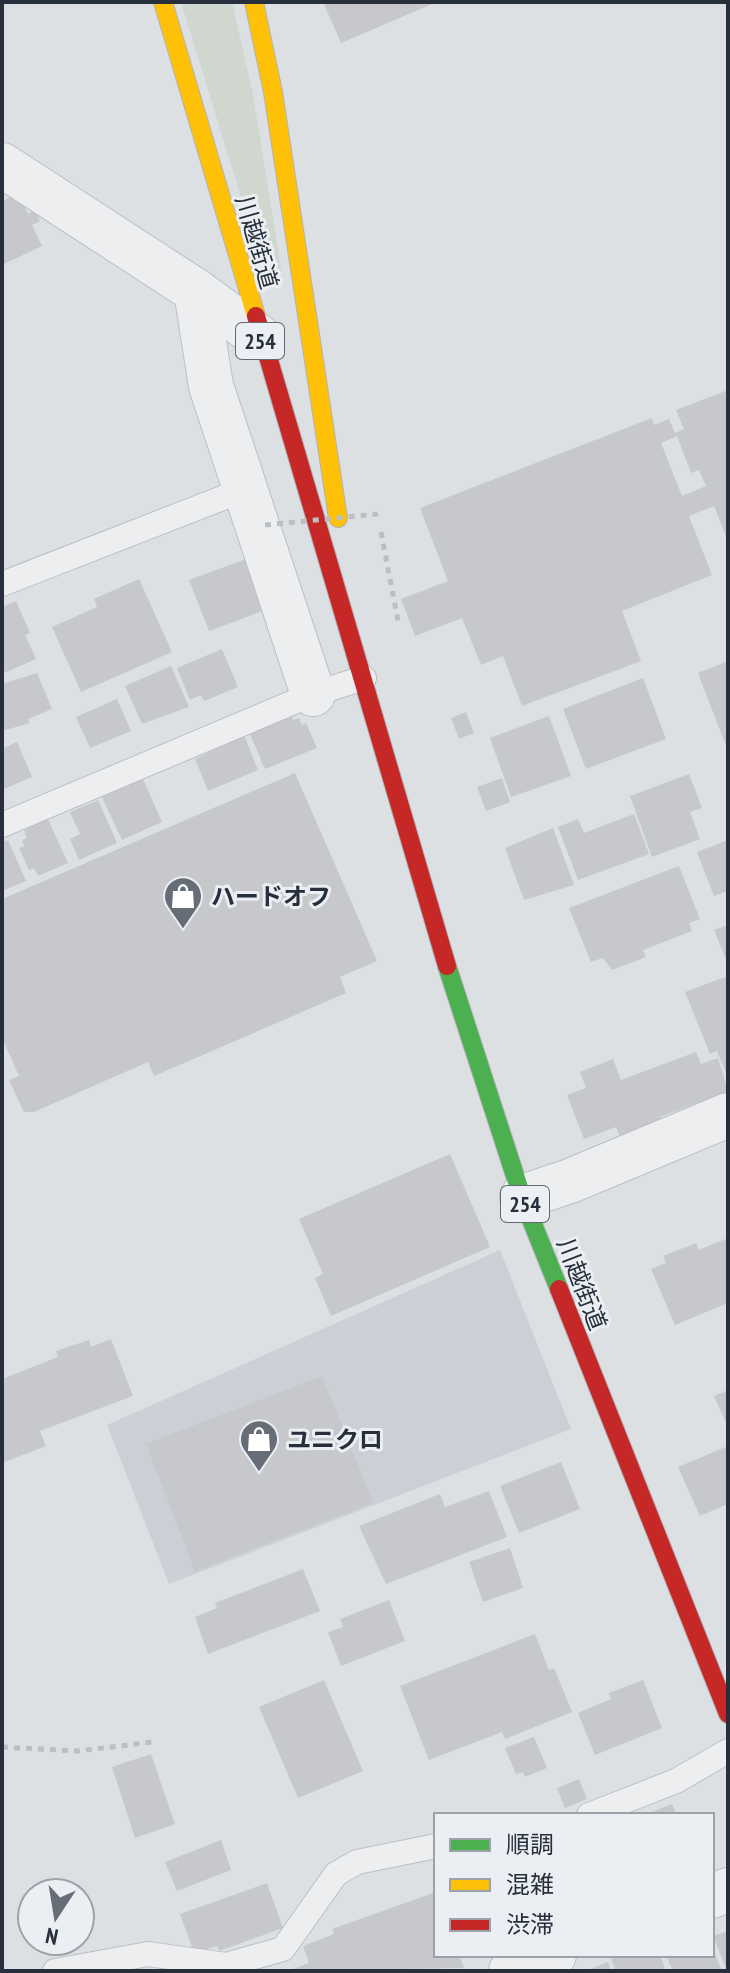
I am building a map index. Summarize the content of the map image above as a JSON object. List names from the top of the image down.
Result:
{
  "streets": {
    "highway": ["川越街道", "254"]
  },
  "places": {
    "shop": ["ハードオフ", "ユニクロ"]
  },
  "legend": ["順調", "混雑", "渋滞"],
  "north": "bottom"
}
